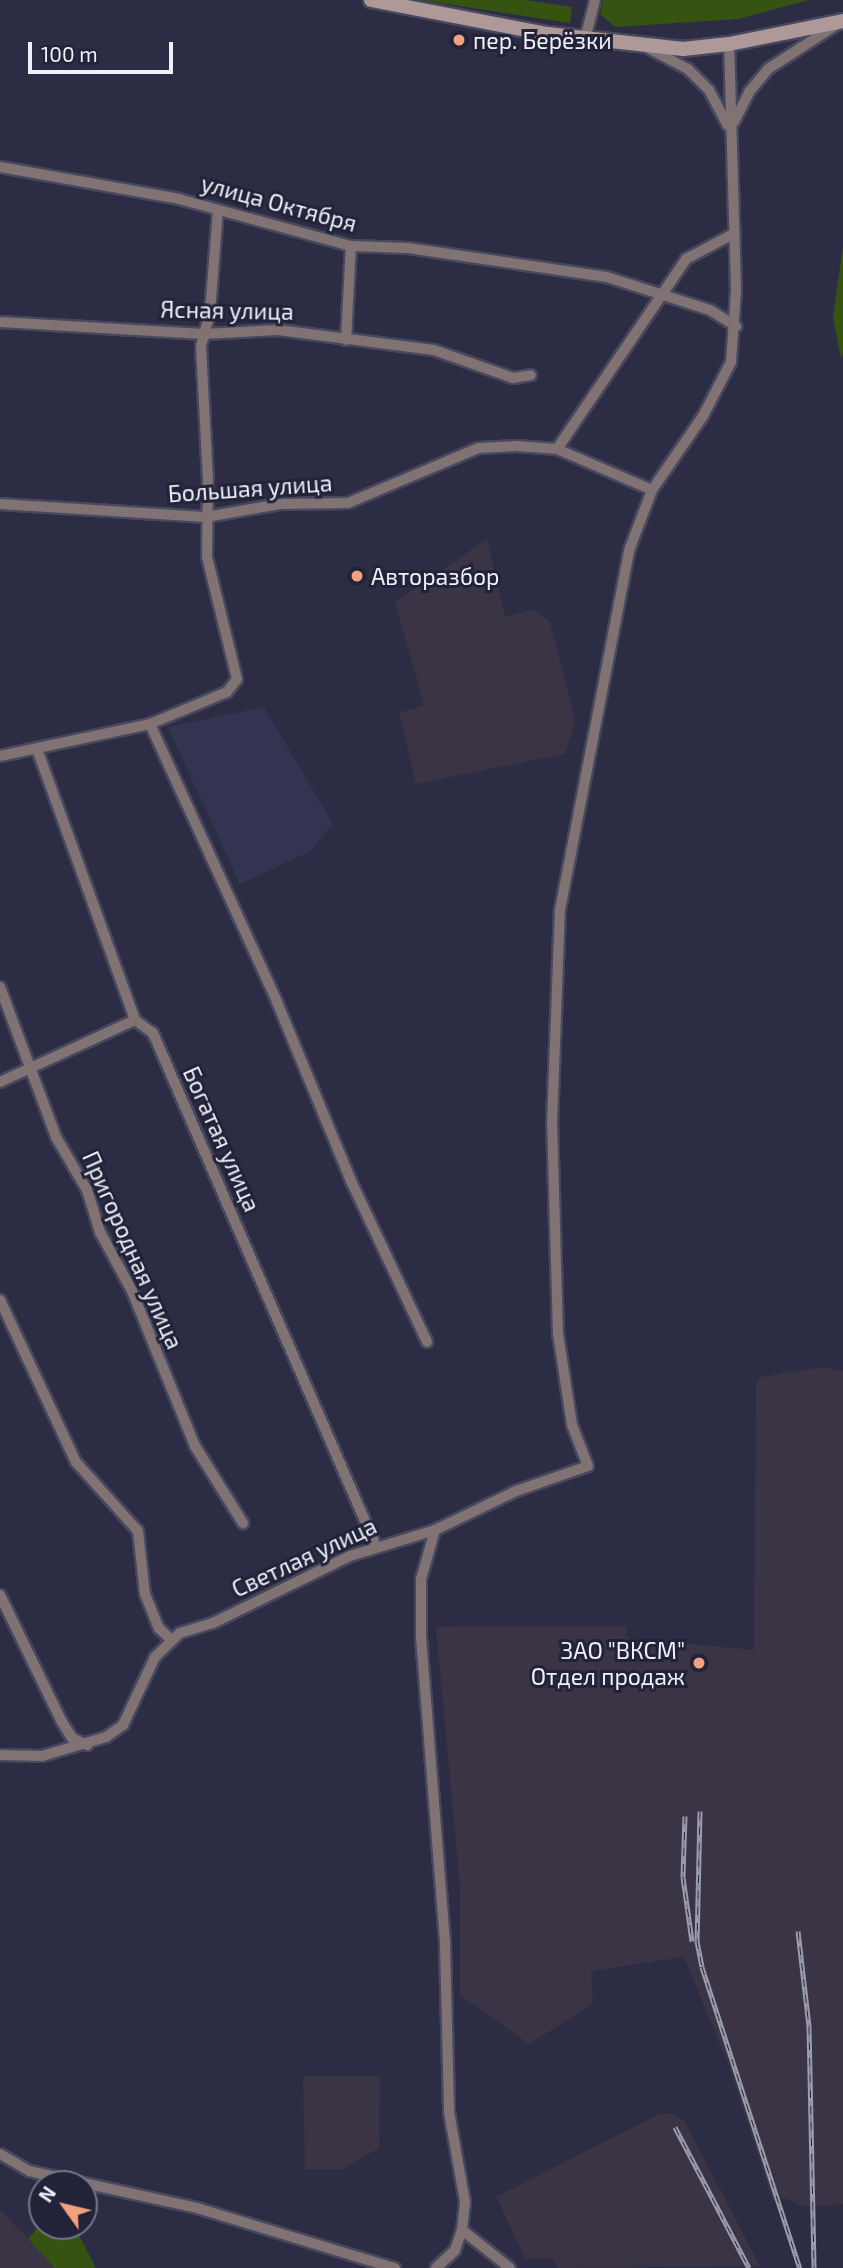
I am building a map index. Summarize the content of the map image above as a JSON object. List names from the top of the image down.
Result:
{
  "streets": {
    "street": [
      "улица Октября",
      "Ясная улица",
      "Большая улица",
      "Богатая улица",
      "Пригородная улица",
      "Светлая улица"
    ]
  },
  "crossings": [
    ["Большая улица", "Светлая улица"],
    ["Богатая улица", "Светлая улица"]
  ],
  "places": ["пер. Берёзки", "Авторазбор", "ЗАО \"ВКСМ\" Отдел продаж"],
  "scale_bar": "100 m",
  "north": "top left"
}
